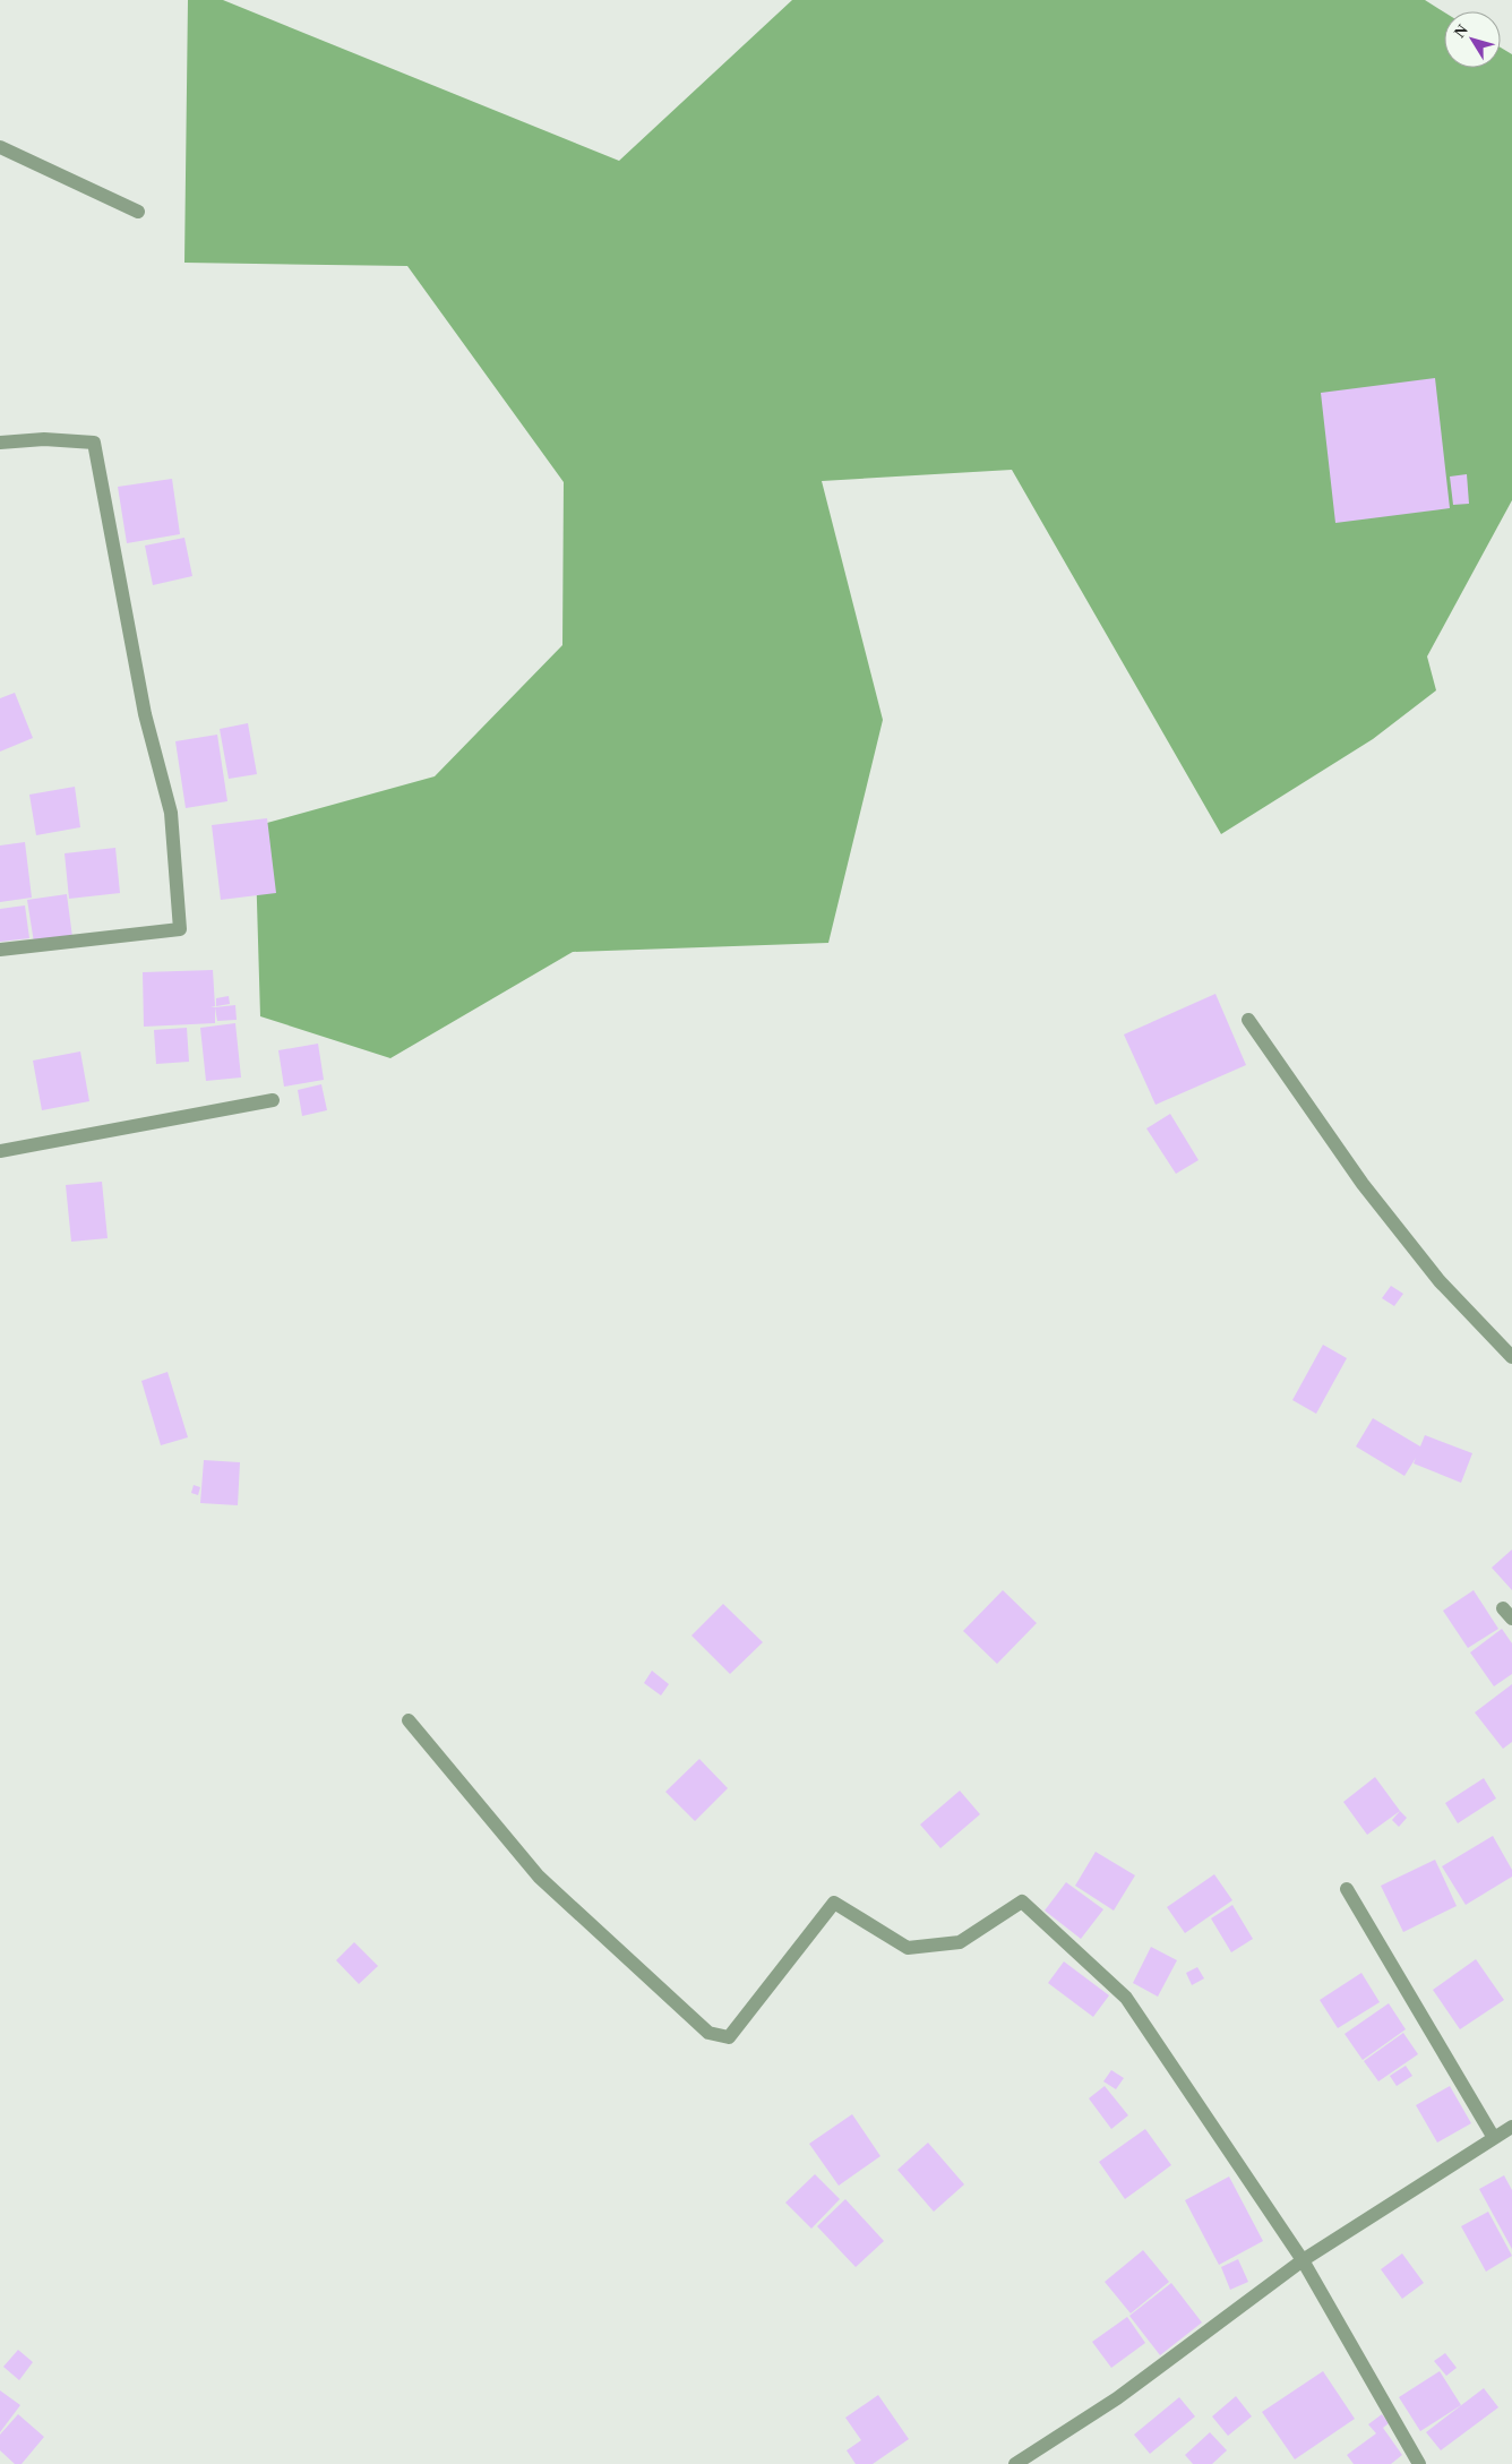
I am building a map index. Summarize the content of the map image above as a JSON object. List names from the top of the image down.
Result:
{
  "north": "top left"
}
